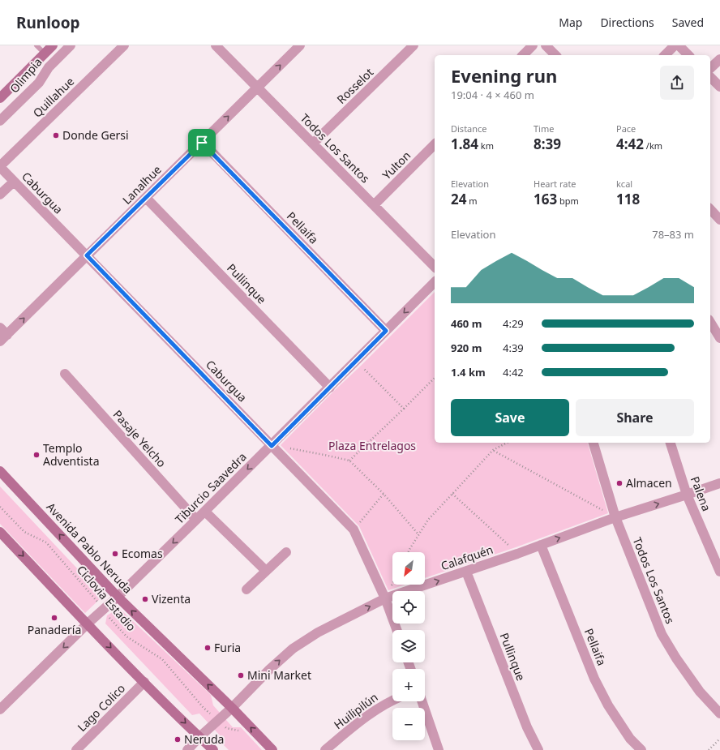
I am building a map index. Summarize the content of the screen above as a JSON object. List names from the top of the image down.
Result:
{
  "streets": {
    "main road": ["Olimpia", "Avenida Pablo Neruda"],
    "street": [
      "Rosselot",
      "Quillahue",
      "Todos Los Santos",
      "Yulton",
      "Lanalhue",
      "Caburgua",
      "Pellaifa",
      "Pullinque",
      "Pasaje Yelcho",
      "Tiburcio Saavedra",
      "Palena",
      "Calafquén",
      "Lago Colico",
      "Huilipilún"
    ],
    "path": ["Ciclovia Estadio"]
  },
  "crossings": [
    ["Rosselot", "Todos Los Santos"],
    ["Quillahue", "Caburgua"],
    ["Todos Los Santos", "Yulton"],
    ["Todos Los Santos", "Lanalhue"],
    ["Todos Los Santos", "Calafquén"],
    ["Lanalhue", "Caburgua"],
    ["Lanalhue", "Pellaifa"],
    ["Lanalhue", "Pullinque"],
    ["Caburgua", "Tiburcio Saavedra"],
    ["Caburgua", "Calafquén"],
    ["Pellaifa", "Tiburcio Saavedra"],
    ["Pellaifa", "Calafquén"],
    ["Pullinque", "Tiburcio Saavedra"],
    ["Pullinque", "Calafquén"],
    ["Pasaje Yelcho", "Tiburcio Saavedra"],
    ["Tiburcio Saavedra", "Avenida Pablo Neruda"],
    ["Tiburcio Saavedra", "Ciclovia Estadio"],
    ["Palena", "Calafquén"],
    ["Avenida Pablo Neruda", "Calafquén"],
    ["Calafquén", "Ciclovia Estadio"]
  ],
  "one_way": ["Lanalhue", "Tiburcio Saavedra", "Calafquén"],
  "parks": ["Plaza Entrelagos"],
  "places": [
    "Donde Gersi",
    "Templo Adventista",
    "Almacen",
    "Ecomas",
    "Vizenta",
    "Panadería",
    "Furia",
    "Mini Market",
    "Neruda"
  ],
  "north": "bottom left",
  "page": {
    "header": "Runloop",
    "nav": ["Map", "Directions", "Saved"],
    "heading": ["Evening run", "19:04 · 4 × 460 m"],
    "stats": [
      ["Distance", "1.84 km"],
      ["Time", "8:39"],
      ["Pace", "4:42 /km"],
      ["Elevation", "24 m"],
      ["Heart rate", "163 bpm"],
      ["kcal", "118"]
    ],
    "chart": ["Elevation", "78–83 m"],
    "list": [
      {
        "name": "460 m",
        "note": "4:29"
      },
      {
        "name": "920 m",
        "note": "4:39"
      },
      {
        "name": "1.4 km",
        "note": "4:42"
      }
    ],
    "buttons": ["Save", "Share"],
    "map_buttons": ["+", "−"]
  }
}
